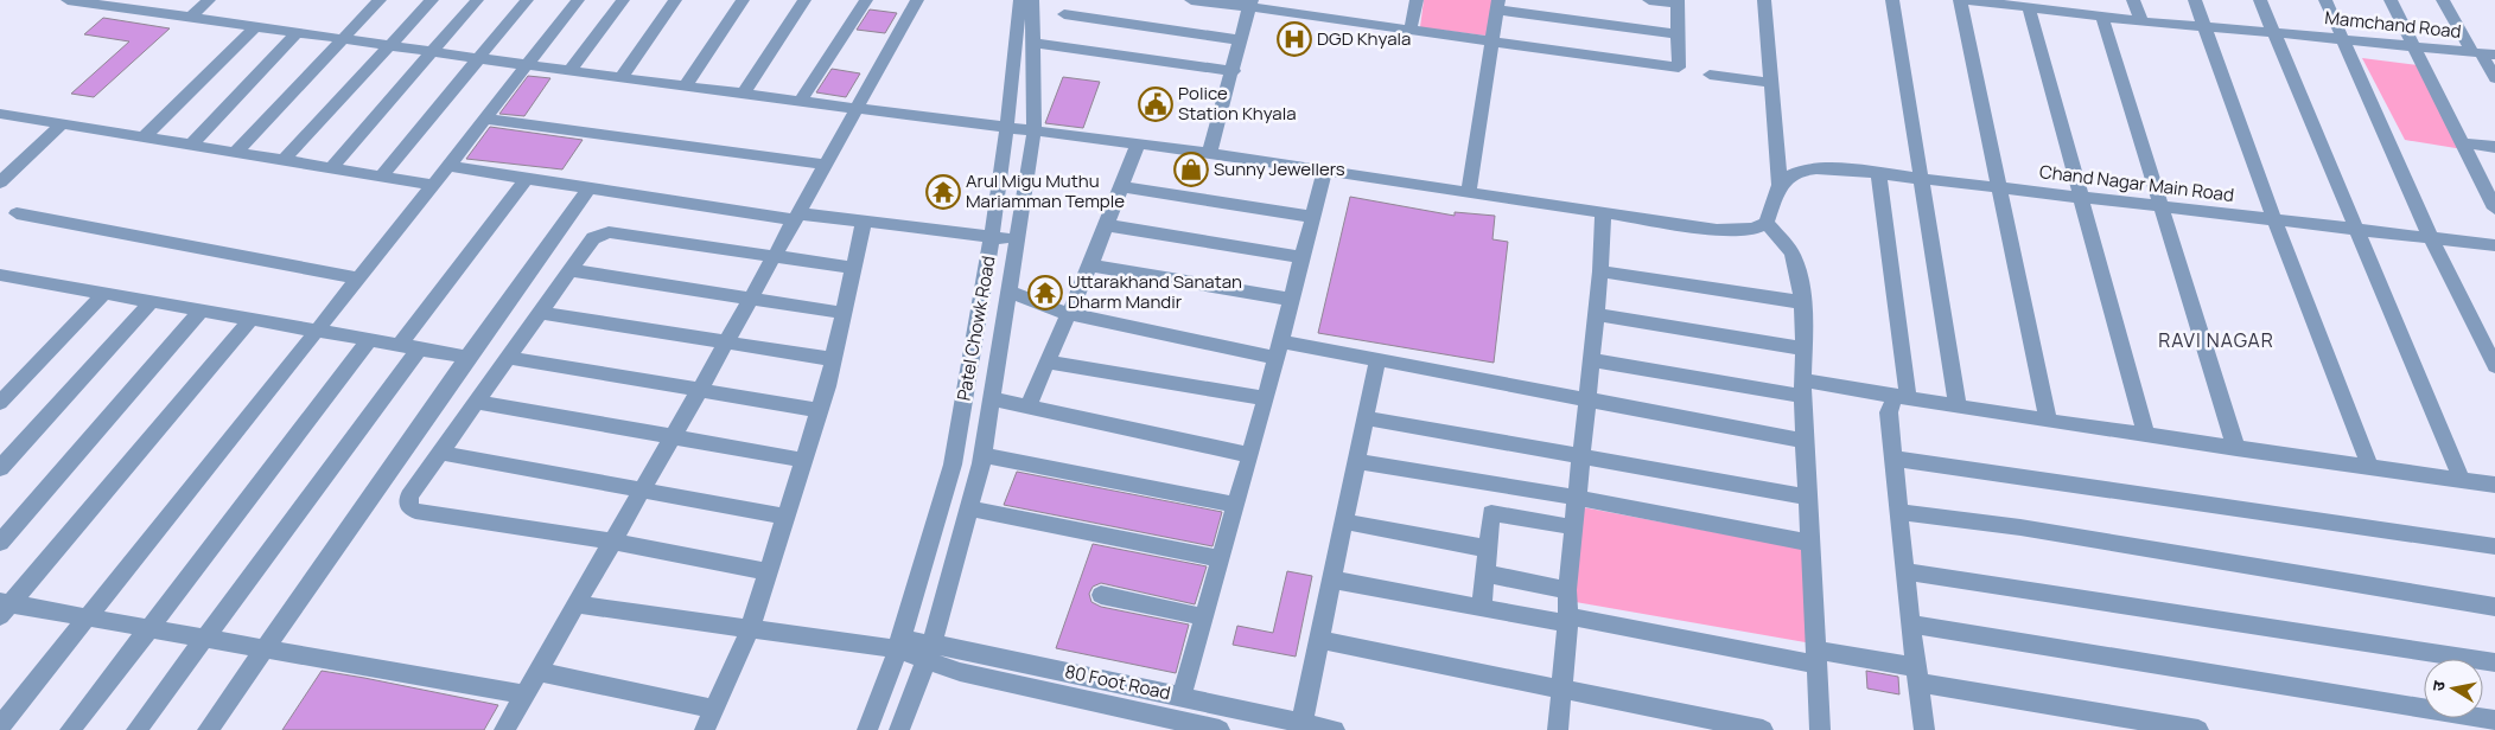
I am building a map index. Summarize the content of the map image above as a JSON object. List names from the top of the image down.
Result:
{
  "streets": {
    "street": [
      "Mamchand Road",
      "Chand Nagar Main Road",
      "Patel Chowk Road",
      "80 Foot Road"
    ]
  },
  "crossings": [
    ["Patel Chowk Road", "80 Foot Road"]
  ],
  "districts": ["RAVI NAGAR"],
  "places": {
    "hospital": ["DGD Khyala"],
    "public building": ["Police Station Khyala"],
    "shop": ["Sunny Jewellers"],
    "temple": ["Arul Migu Muthu Mariamman Temple", "Uttarakhand Sanatan Dharm Mandir"]
  },
  "north": "left"
}
